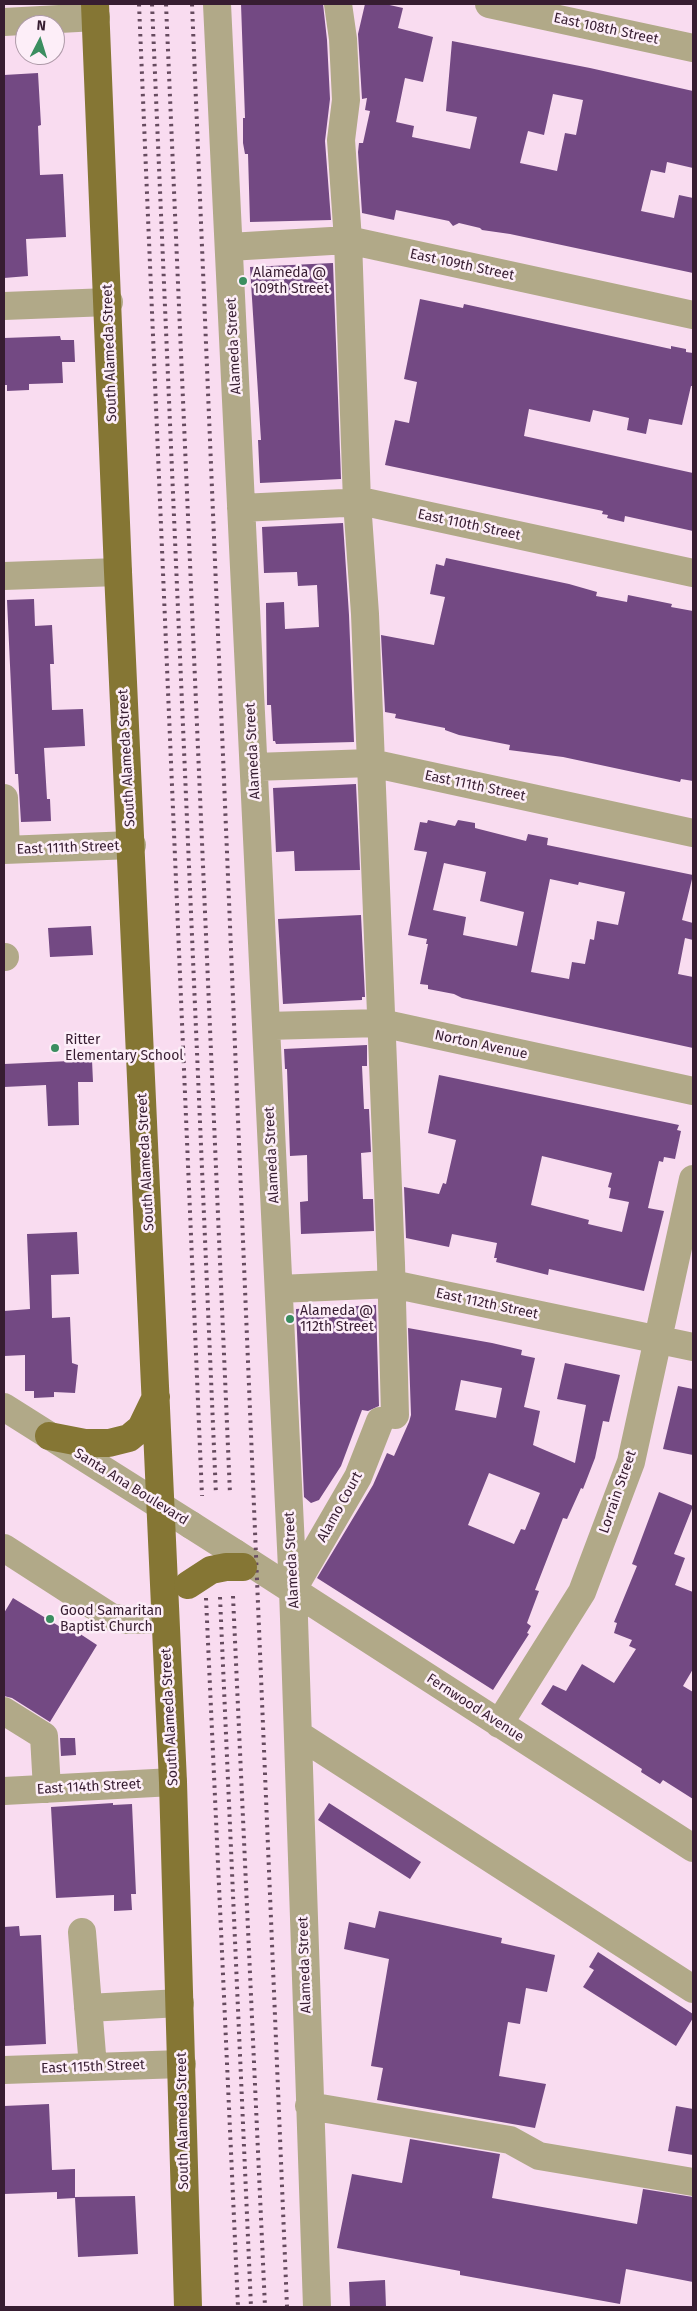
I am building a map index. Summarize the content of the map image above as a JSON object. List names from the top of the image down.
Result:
{
  "streets": {
    "main road": ["South Alameda Street"],
    "street": [
      "East 108th Street",
      "East 109th Street",
      "Alameda Street",
      "East 110th Street",
      "East 111th Street",
      "Norton Avenue",
      "East 112th Street",
      "Santa Ana Boulevard",
      "Lorrain Street",
      "Alamo Court",
      "Fernwood Avenue",
      "East 114th Street",
      "East 115th Street"
    ]
  },
  "crossings": [
    ["East 109th Street", "Alameda Street"],
    ["Alameda Street", "East 110th Street"],
    ["Alameda Street", "East 111th Street"],
    ["Alameda Street", "Norton Avenue"],
    ["Alameda Street", "East 112th Street"],
    ["Alameda Street", "Alamo Court"],
    ["Alameda Street", "Fernwood Avenue"],
    ["South Alameda Street", "East 111th Street"],
    ["South Alameda Street", "Santa Ana Boulevard"],
    ["South Alameda Street", "East 114th Street"],
    ["South Alameda Street", "East 115th Street"],
    ["East 112th Street", "Lorrain Street"],
    ["East 112th Street", "Alamo Court"],
    ["Santa Ana Boulevard", "Fernwood Avenue"],
    ["Lorrain Street", "Fernwood Avenue"],
    ["Alamo Court", "Fernwood Avenue"]
  ],
  "places": [
    "Alameda @ 109th Street",
    "Ritter Elementary School",
    "Alameda @ 112th Street",
    "Good Samaritan Baptist Church"
  ],
  "north": "top"
}
